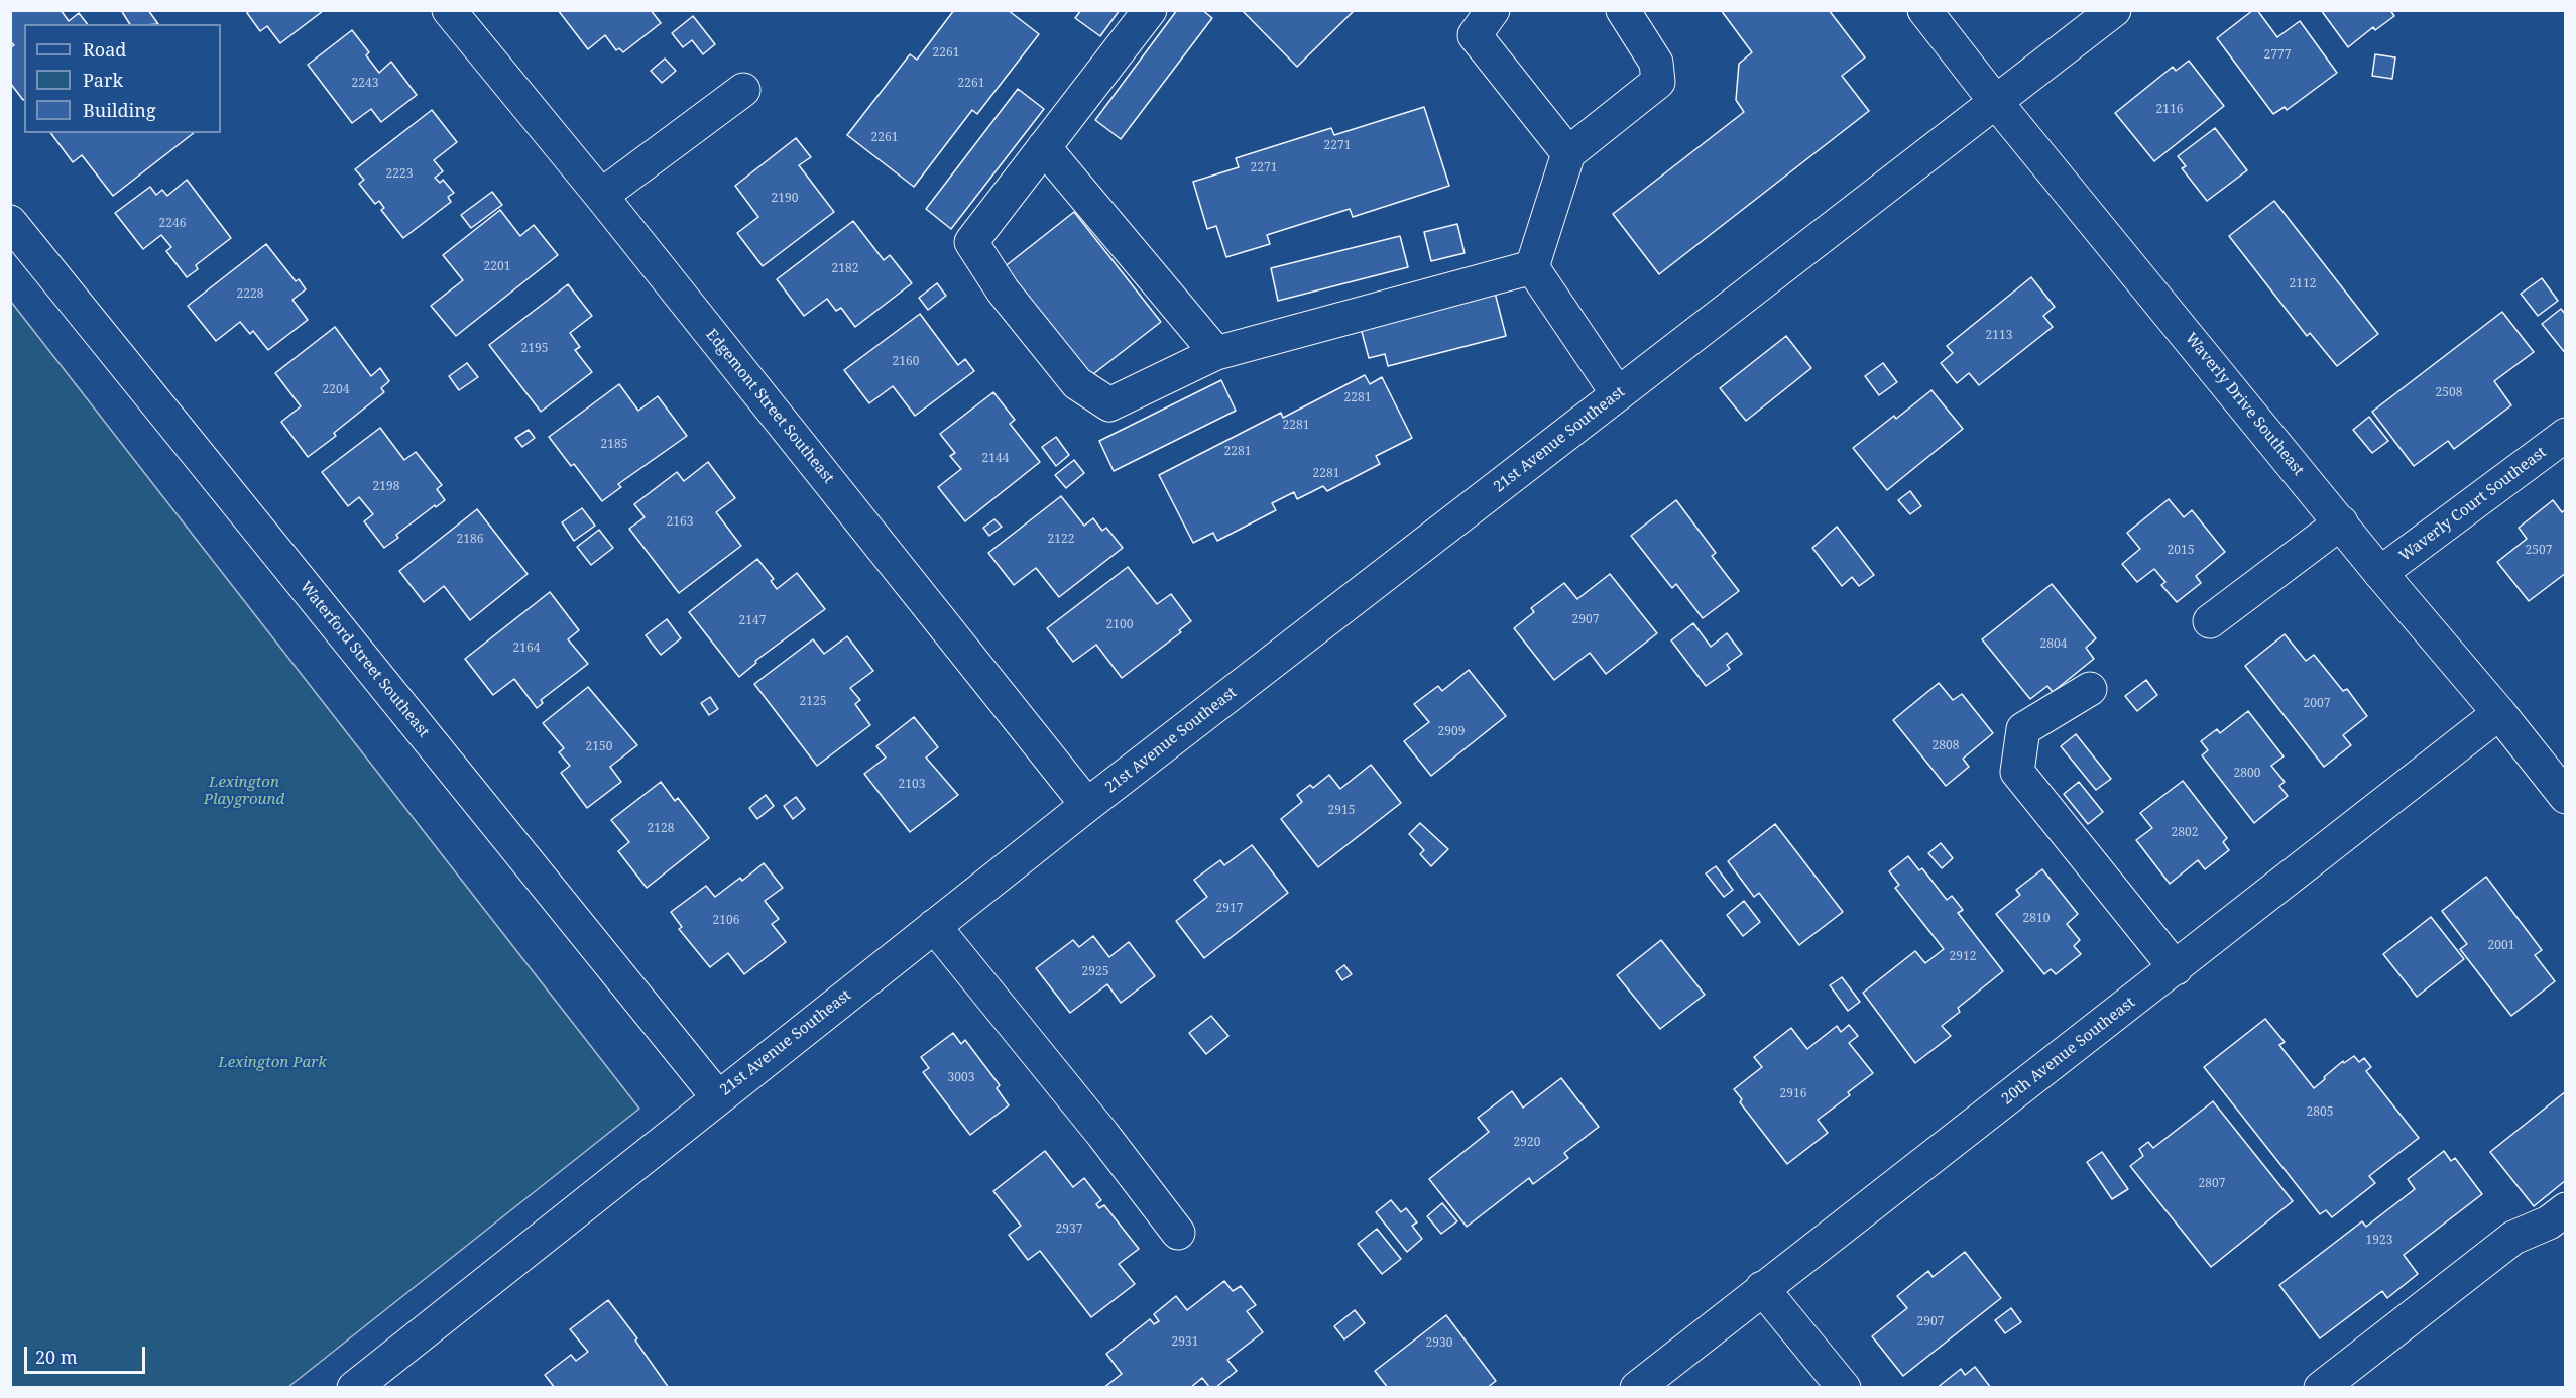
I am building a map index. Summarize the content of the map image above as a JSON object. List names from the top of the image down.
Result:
{
  "streets": {
    "street": [
      "Waverly Drive Southeast",
      "Edgemont Street Southeast",
      "21st Avenue Southeast",
      "Waverly Court Southeast",
      "Waterford Street Southeast",
      "20th Avenue Southeast"
    ]
  },
  "crossings": [
    ["Waverly Drive Southeast", "21st Avenue Southeast"],
    ["Waverly Drive Southeast", "Waverly Court Southeast"],
    ["Waverly Drive Southeast", "20th Avenue Southeast"],
    ["Edgemont Street Southeast", "21st Avenue Southeast"],
    ["21st Avenue Southeast", "Waterford Street Southeast"]
  ],
  "parks": ["Lexington Playground", "Lexington Park"],
  "house_numbers": [
    "2261",
    "2777",
    "2243",
    "2261",
    "2116",
    "2261",
    "2271",
    "2271",
    "2223",
    "2190",
    "2246",
    "2201",
    "2182",
    "2112",
    "2228",
    "2113",
    "2195",
    "2160",
    "2204",
    "2508",
    "2281",
    "2281",
    "2185",
    "2281",
    "2144",
    "2281",
    "2198",
    "2163",
    "2186",
    "2122",
    "2015",
    "2507",
    "2907",
    "2147",
    "2100",
    "2804",
    "2164",
    "2125",
    "2007",
    "2909",
    "2808",
    "2150",
    "2800",
    "2103",
    "2915",
    "2128",
    "2802",
    "2917",
    "2810",
    "2106",
    "2001",
    "2912",
    "2925",
    "3003",
    "2916",
    "2805",
    "2920",
    "2807",
    "2937",
    "1923",
    "2907",
    "2931",
    "2930"
  ],
  "legend": ["Road", "Park", "Building"],
  "scale_bar": "20 m"
}
